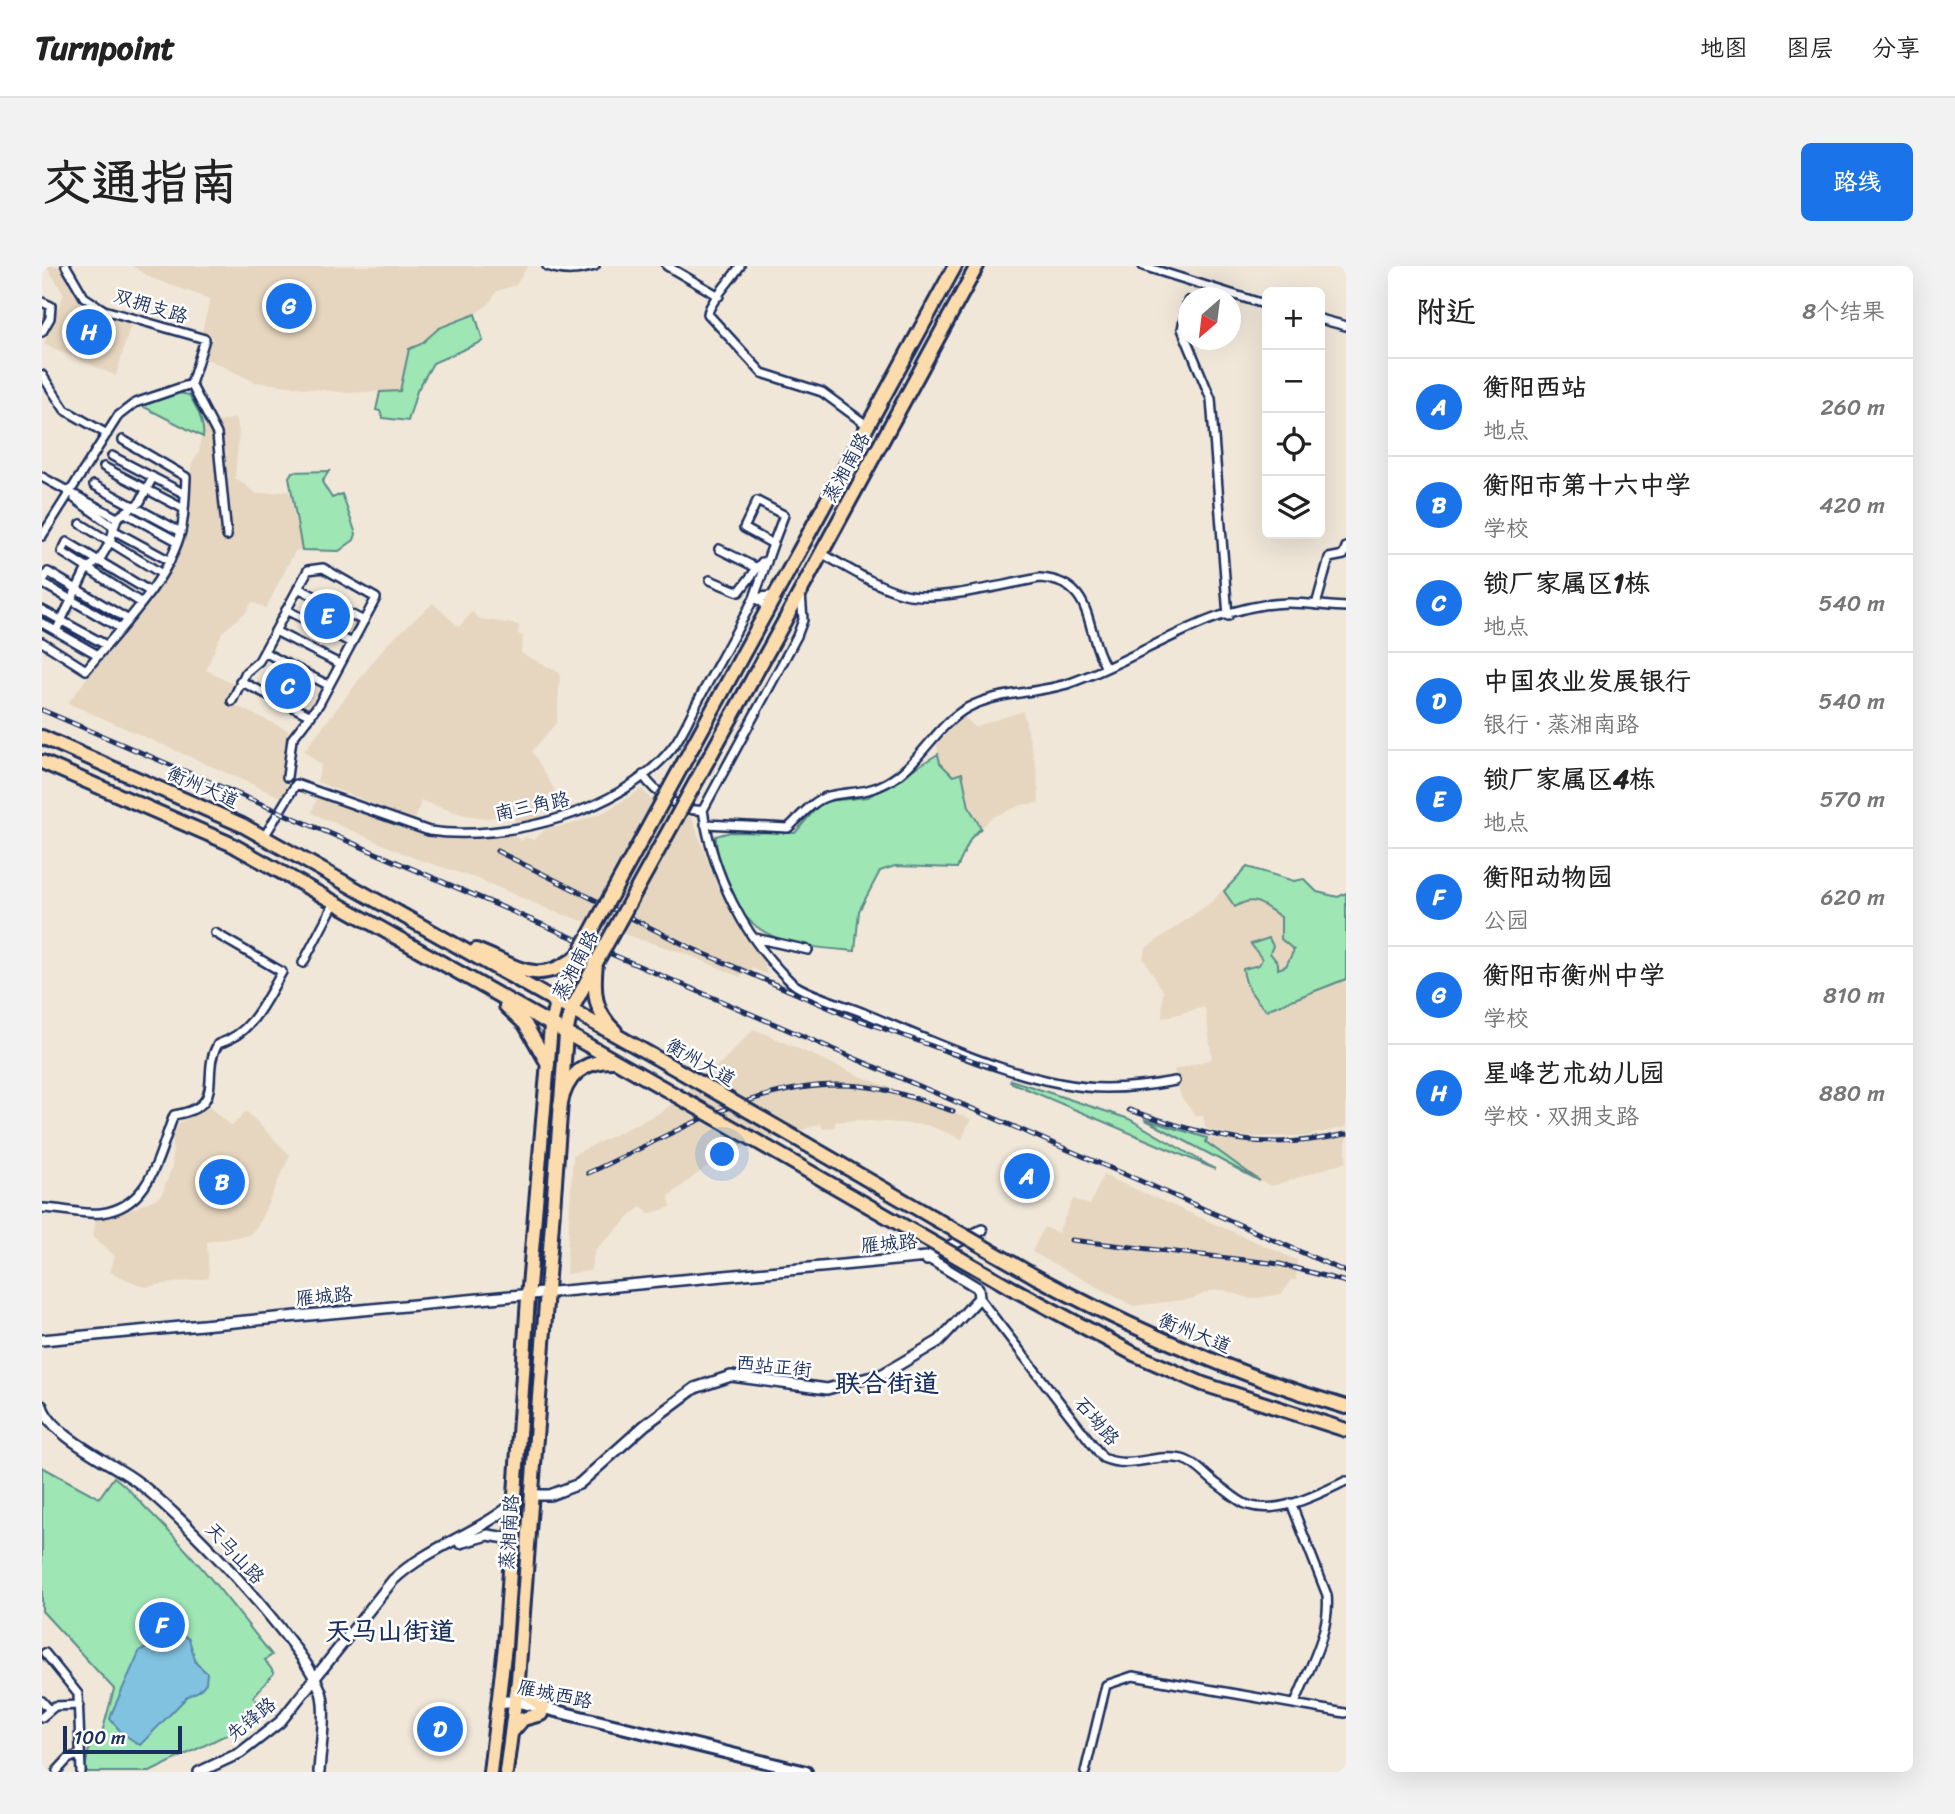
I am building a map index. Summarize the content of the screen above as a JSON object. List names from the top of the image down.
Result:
{
  "streets": {
    "main road": ["蒸湘南路", "衡州大道", "雁城西路"],
    "street": [
      "双拥支路",
      "南三角路",
      "雁城路",
      "西站正街",
      "石坳路",
      "天马山路",
      "先锋路"
    ]
  },
  "crossings": [
    ["蒸湘南路", "衡州大道"],
    ["蒸湘南路", "雁城路"],
    ["蒸湘南路", "西站正街"],
    ["蒸湘南路", "雁城西路"],
    ["衡州大道", "南三角路"],
    ["雁城路", "西站正街"],
    ["雁城路", "石坳路"],
    ["西站正街", "石坳路"],
    ["天马山路", "先锋路"]
  ],
  "districts": ["联合街道", "天马山街道"],
  "scale_bar": "100 m",
  "north": "bottom left",
  "page": {
    "header": "Turnpoint",
    "nav": ["地图", "图层", "分享"],
    "title": "交通指南",
    "buttons": "路线",
    "heading": ["附近", "8个结果"],
    "pins": [
      "G",
      "H",
      "E",
      "C",
      "A",
      "B",
      "F",
      "D"
    ],
    "map_buttons": ["+", "−"],
    "list": [
      {
        "mark": "A",
        "name": "衡阳西站",
        "note": "地点",
        "value": "260 m"
      },
      {
        "mark": "B",
        "name": "衡阳市第十六中学",
        "note": "学校",
        "value": "420 m"
      },
      {
        "mark": "C",
        "name": "锁厂家属区1栋",
        "note": "地点",
        "value": "540 m"
      },
      {
        "mark": "D",
        "name": "中国农业发展银行",
        "note": "银行 · 蒸湘南路",
        "value": "540 m"
      },
      {
        "mark": "E",
        "name": "锁厂家属区4栋",
        "note": "地点",
        "value": "570 m"
      },
      {
        "mark": "F",
        "name": "衡阳动物园",
        "note": "公园",
        "value": "620 m"
      },
      {
        "mark": "G",
        "name": "衡阳市衡州中学",
        "note": "学校",
        "value": "810 m"
      },
      {
        "mark": "H",
        "name": "星峰艺术幼儿园",
        "note": "学校 · 双拥支路",
        "value": "880 m"
      }
    ],
    "scale": "100 m"
  }
}
